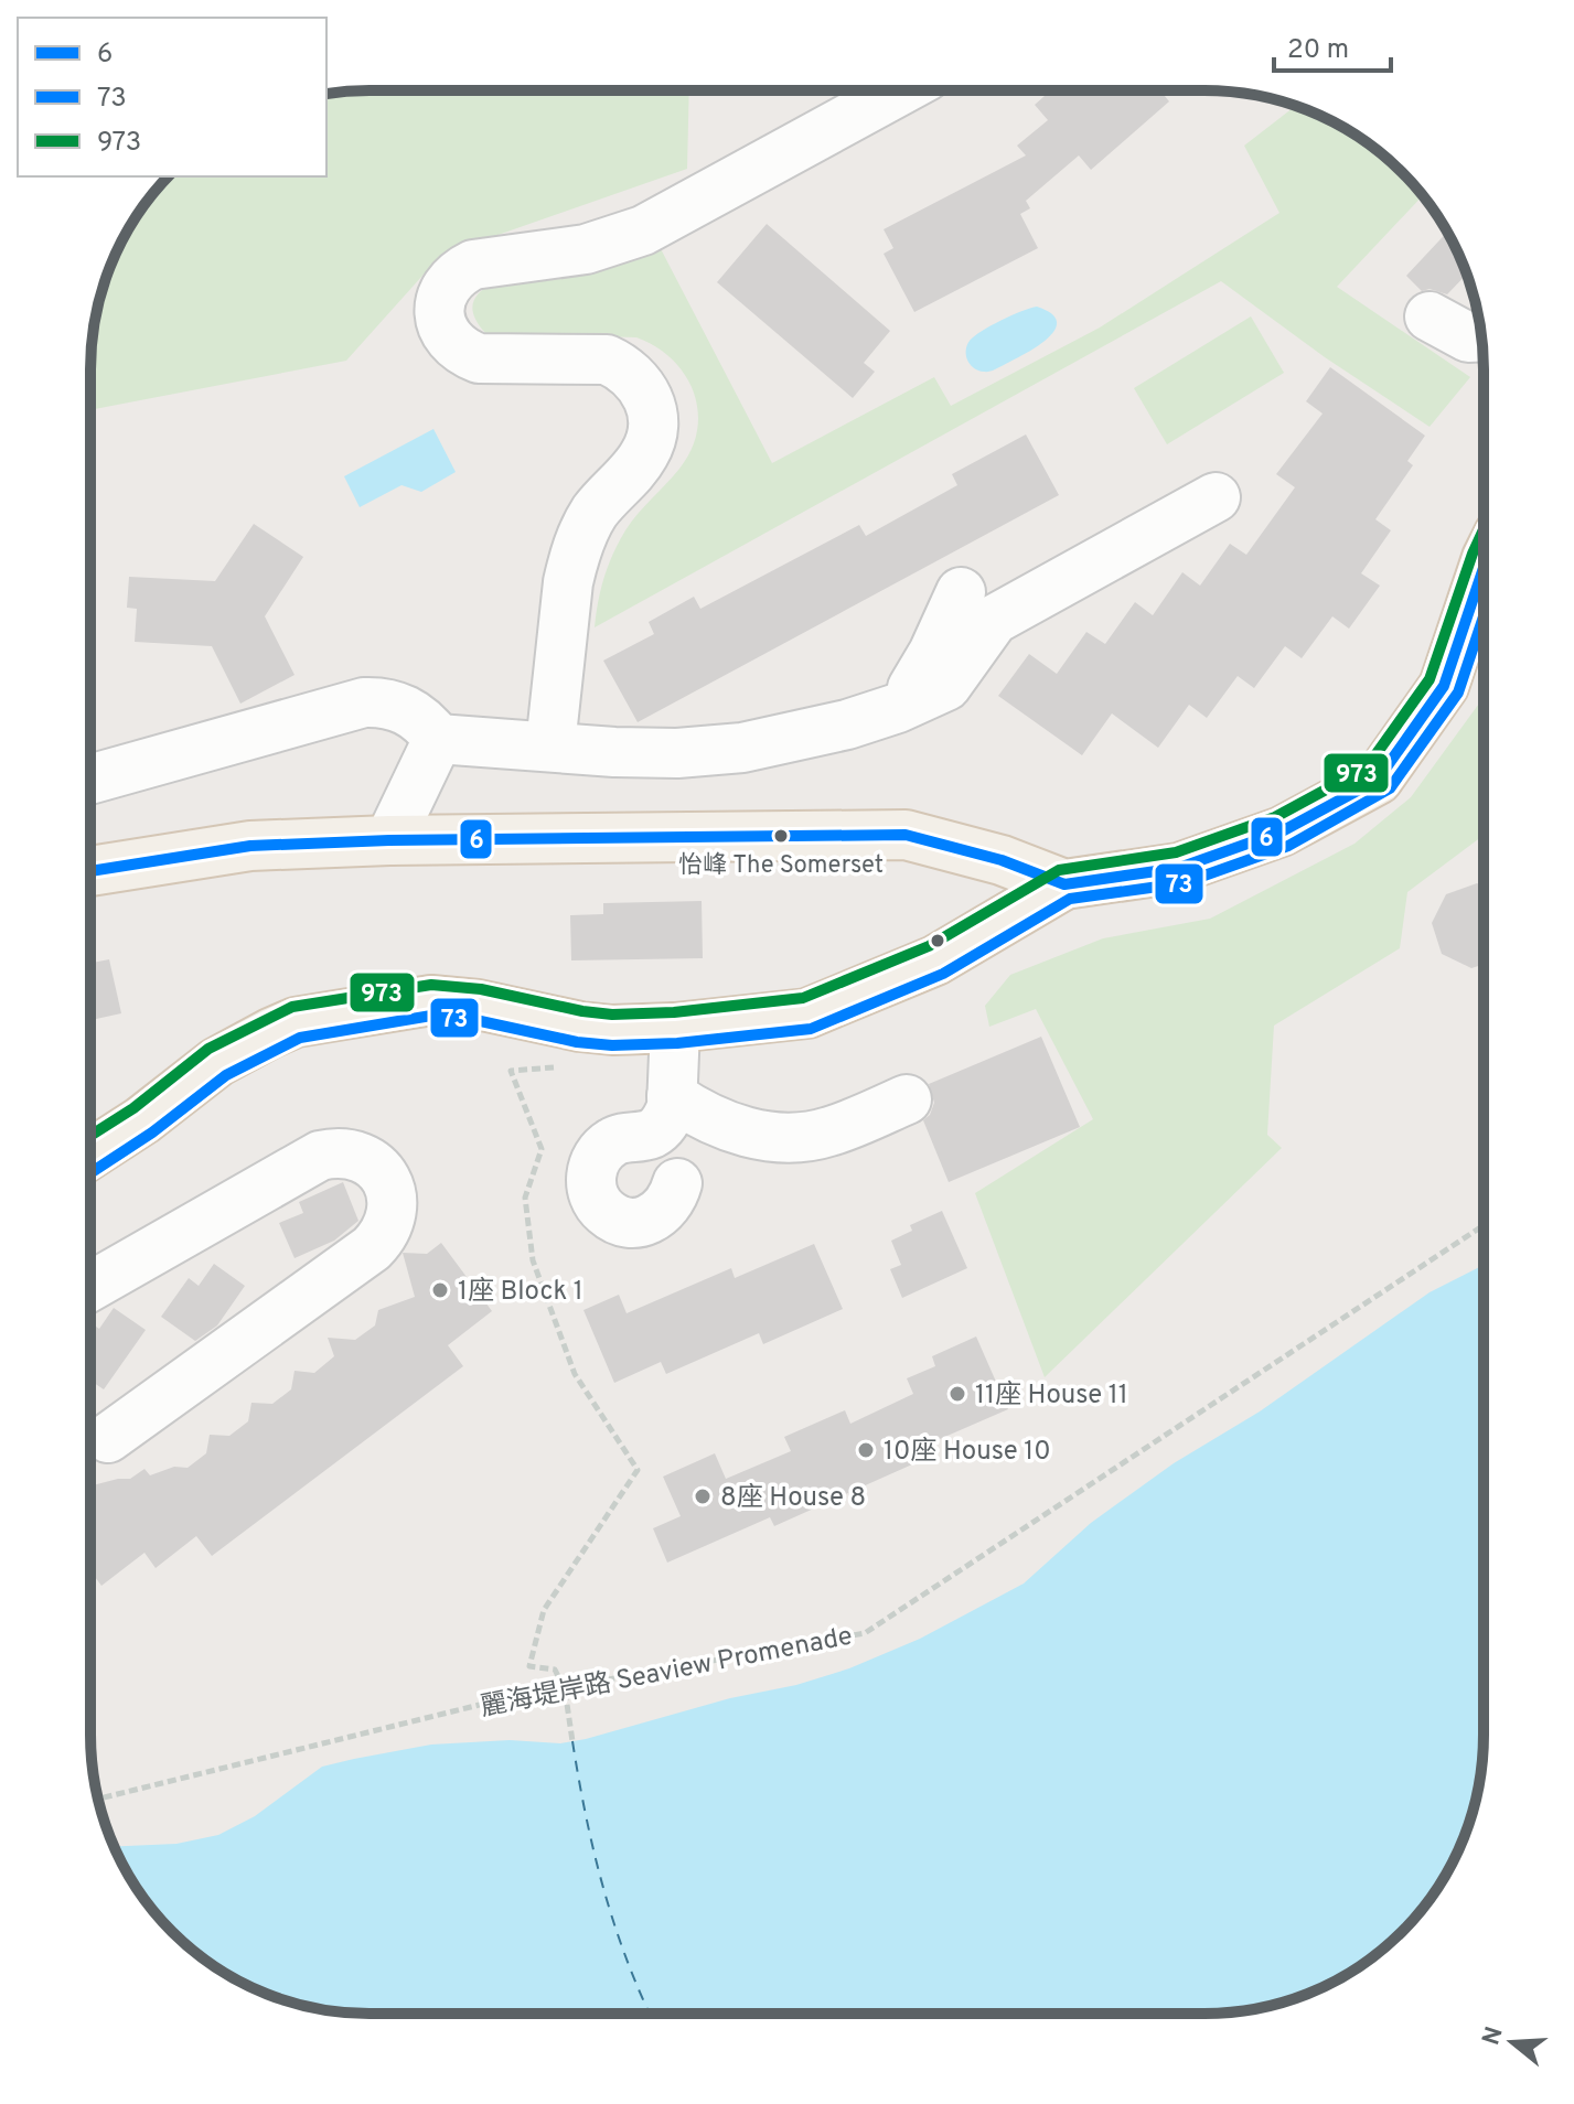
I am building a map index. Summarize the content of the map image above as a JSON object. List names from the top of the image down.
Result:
{
  "streets": {
    "path": ["麗海堤岸路 Seaview Promenade"]
  },
  "places": [
    "怡峰 The Somerset",
    "1座 Block 1",
    "11座 House 11",
    "10座 House 10",
    "8座 House 8"
  ],
  "lines": ["transit line 973", "transit line 6", "transit line 73"],
  "legend": ["6", "73", "973"],
  "scale_bar": "20 m",
  "north": "left"
}
